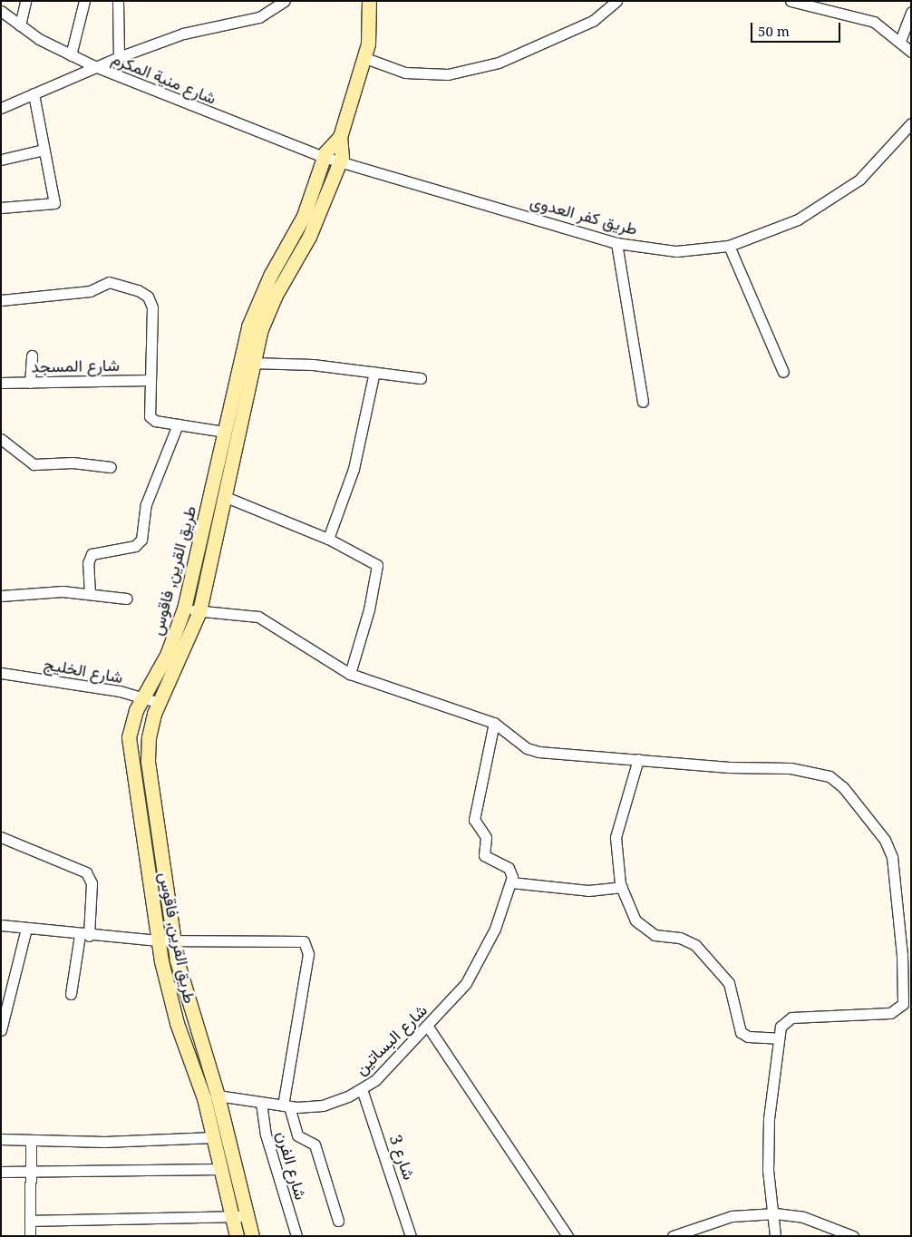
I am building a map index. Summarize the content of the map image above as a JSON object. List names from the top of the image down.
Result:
{
  "streets": {
    "main road": ["طريق القرين, فاقوس"],
    "street": [
      "شارع منية المكرم",
      "طريق كفر العدوى",
      "شارع المسجد",
      "شارع الخليج",
      "شارع البساتين",
      "شارع 3",
      "شارع الفرن"
    ]
  },
  "crossings": [
    ["شارع منية المكرم", "طريق كفر العدوى"],
    ["شارع منية المكرم", "طريق القرين, فاقوس"],
    ["طريق كفر العدوى", "طريق القرين, فاقوس"],
    ["طريق القرين, فاقوس", "شارع الخليج"],
    ["طريق القرين, فاقوس", "شارع البساتين"],
    ["شارع البساتين", "شارع 3"],
    ["شارع البساتين", "شارع الفرن"]
  ],
  "scale_bar": "50 m"
}
